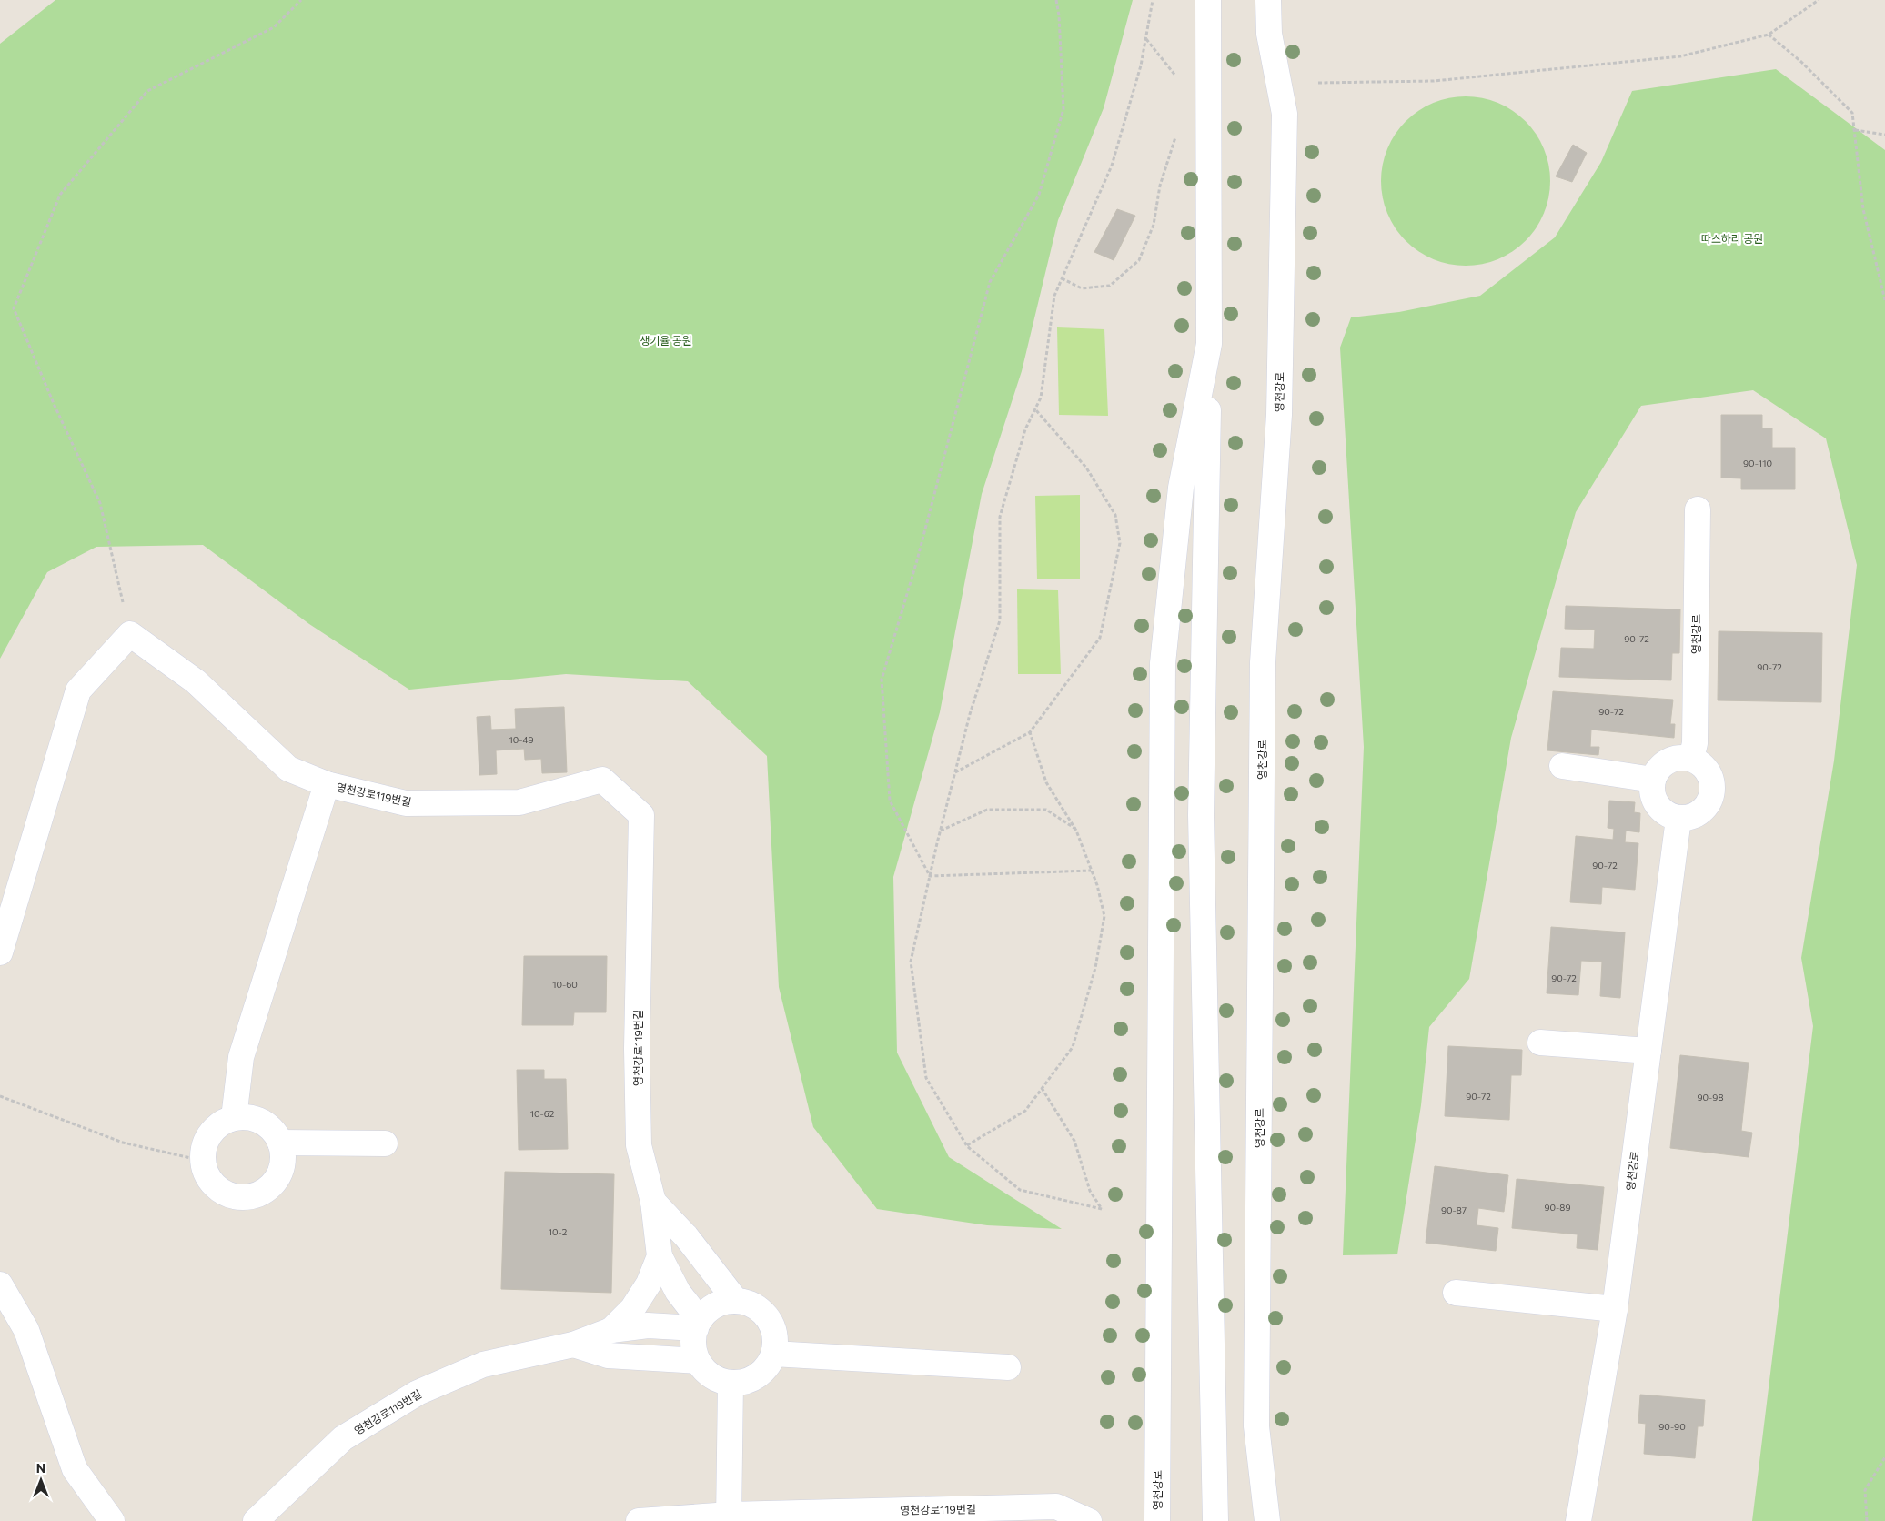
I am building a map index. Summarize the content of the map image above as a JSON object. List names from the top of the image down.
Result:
{
  "streets": {
    "street": ["영천강로", "영천강로119번길"]
  },
  "parks": ["따스하리 공원", "생기율 공원"],
  "house_numbers": [
    "90-110",
    "90-72",
    "90-72",
    "90-72",
    "10-49",
    "90-72",
    "90-72",
    "10-60",
    "90-72",
    "90-98",
    "10-62",
    "90-89",
    "90-87",
    "10-2",
    "90-90"
  ],
  "north": "top"
}
